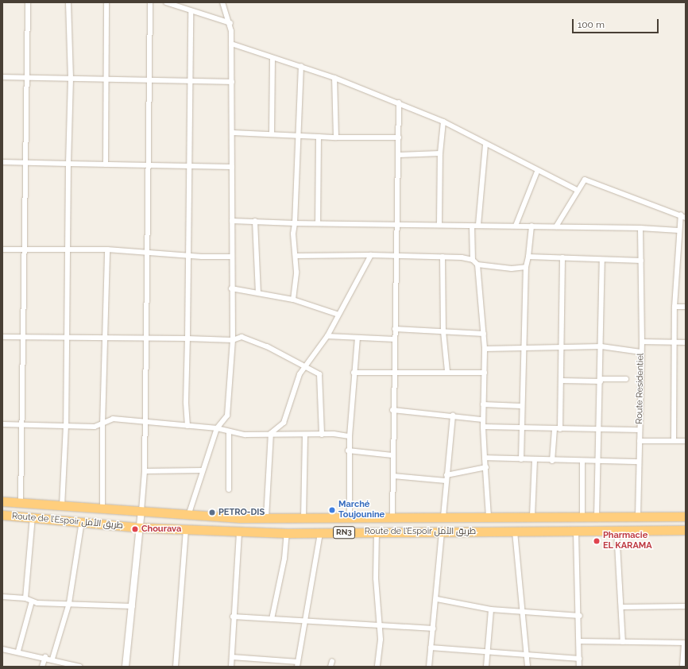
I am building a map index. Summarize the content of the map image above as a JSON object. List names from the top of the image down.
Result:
{
  "streets": {
    "highway": ["Route de l’Espoir طريق الأمل", "RN3"],
    "street": ["Route Residentiel"]
  },
  "crossings": [
    ["Route Residentiel", "Route de l’Espoir طريق الأمل"]
  ],
  "places": [
    "Marché Toujounine",
    "PETRO-DIS",
    "Chourava",
    "Pharmacie EL KARAMA"
  ],
  "scale_bar": "100 m"
}
